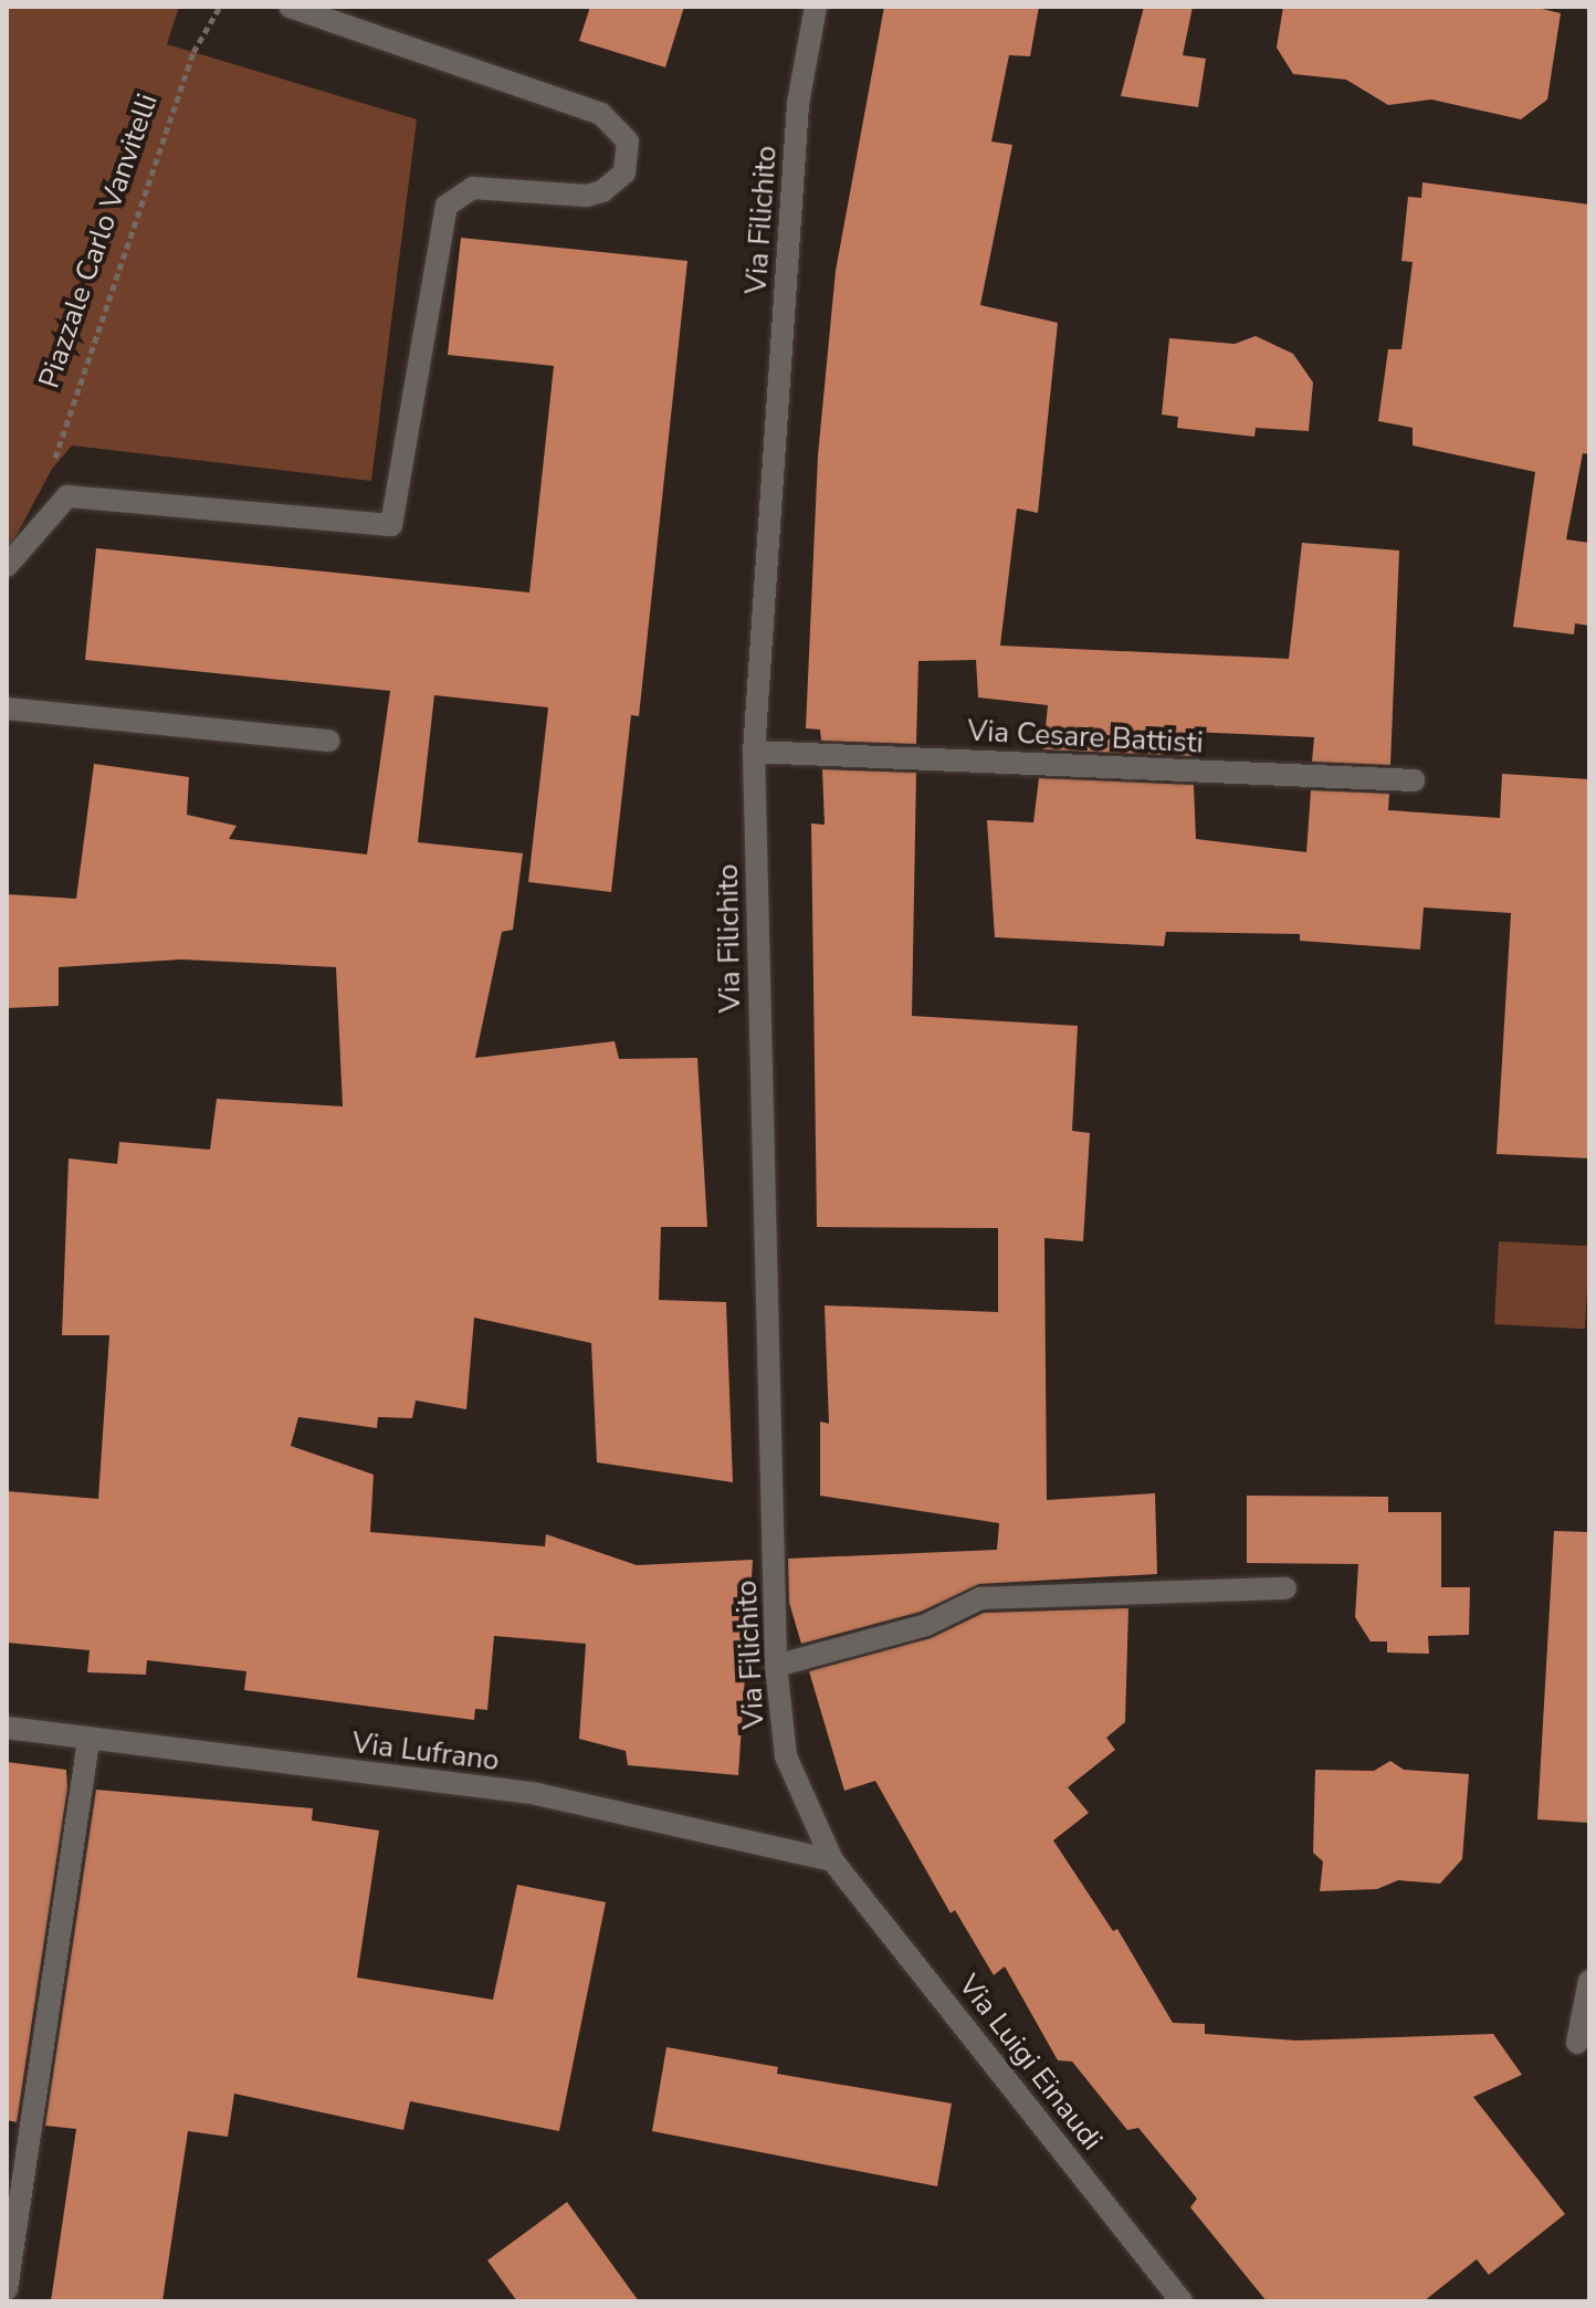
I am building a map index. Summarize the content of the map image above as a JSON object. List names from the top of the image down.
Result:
{
  "streets": {
    "street": [
      "Via Filichito",
      "Via Cesare Battisti",
      "Via Lufrano",
      "Via Luigi Einaudi"
    ],
    "path": ["Piazzale Carlo Vanvitelli"]
  },
  "crossings": [
    ["Via Filichito", "Via Cesare Battisti"],
    ["Via Filichito", "Via Lufrano"],
    ["Via Filichito", "Via Luigi Einaudi"],
    ["Via Lufrano", "Via Luigi Einaudi"]
  ]
}
